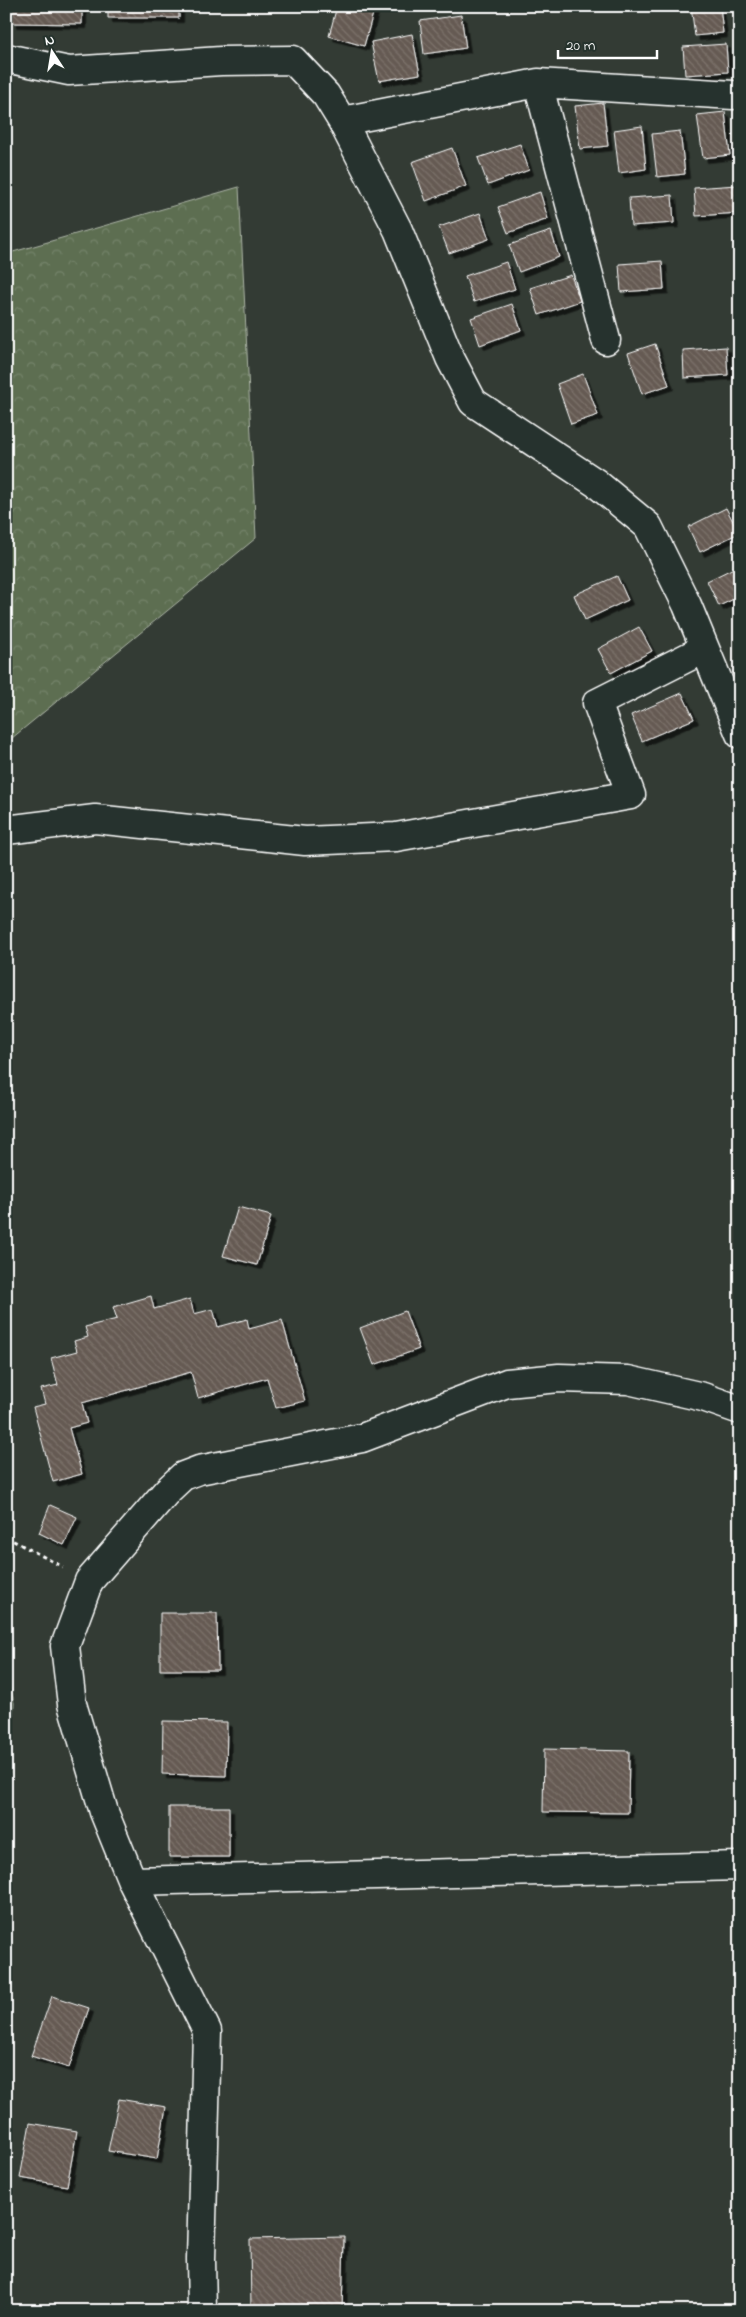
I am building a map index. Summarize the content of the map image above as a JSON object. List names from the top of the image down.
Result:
{
  "scale_bar": "20 m",
  "north": "top"
}
